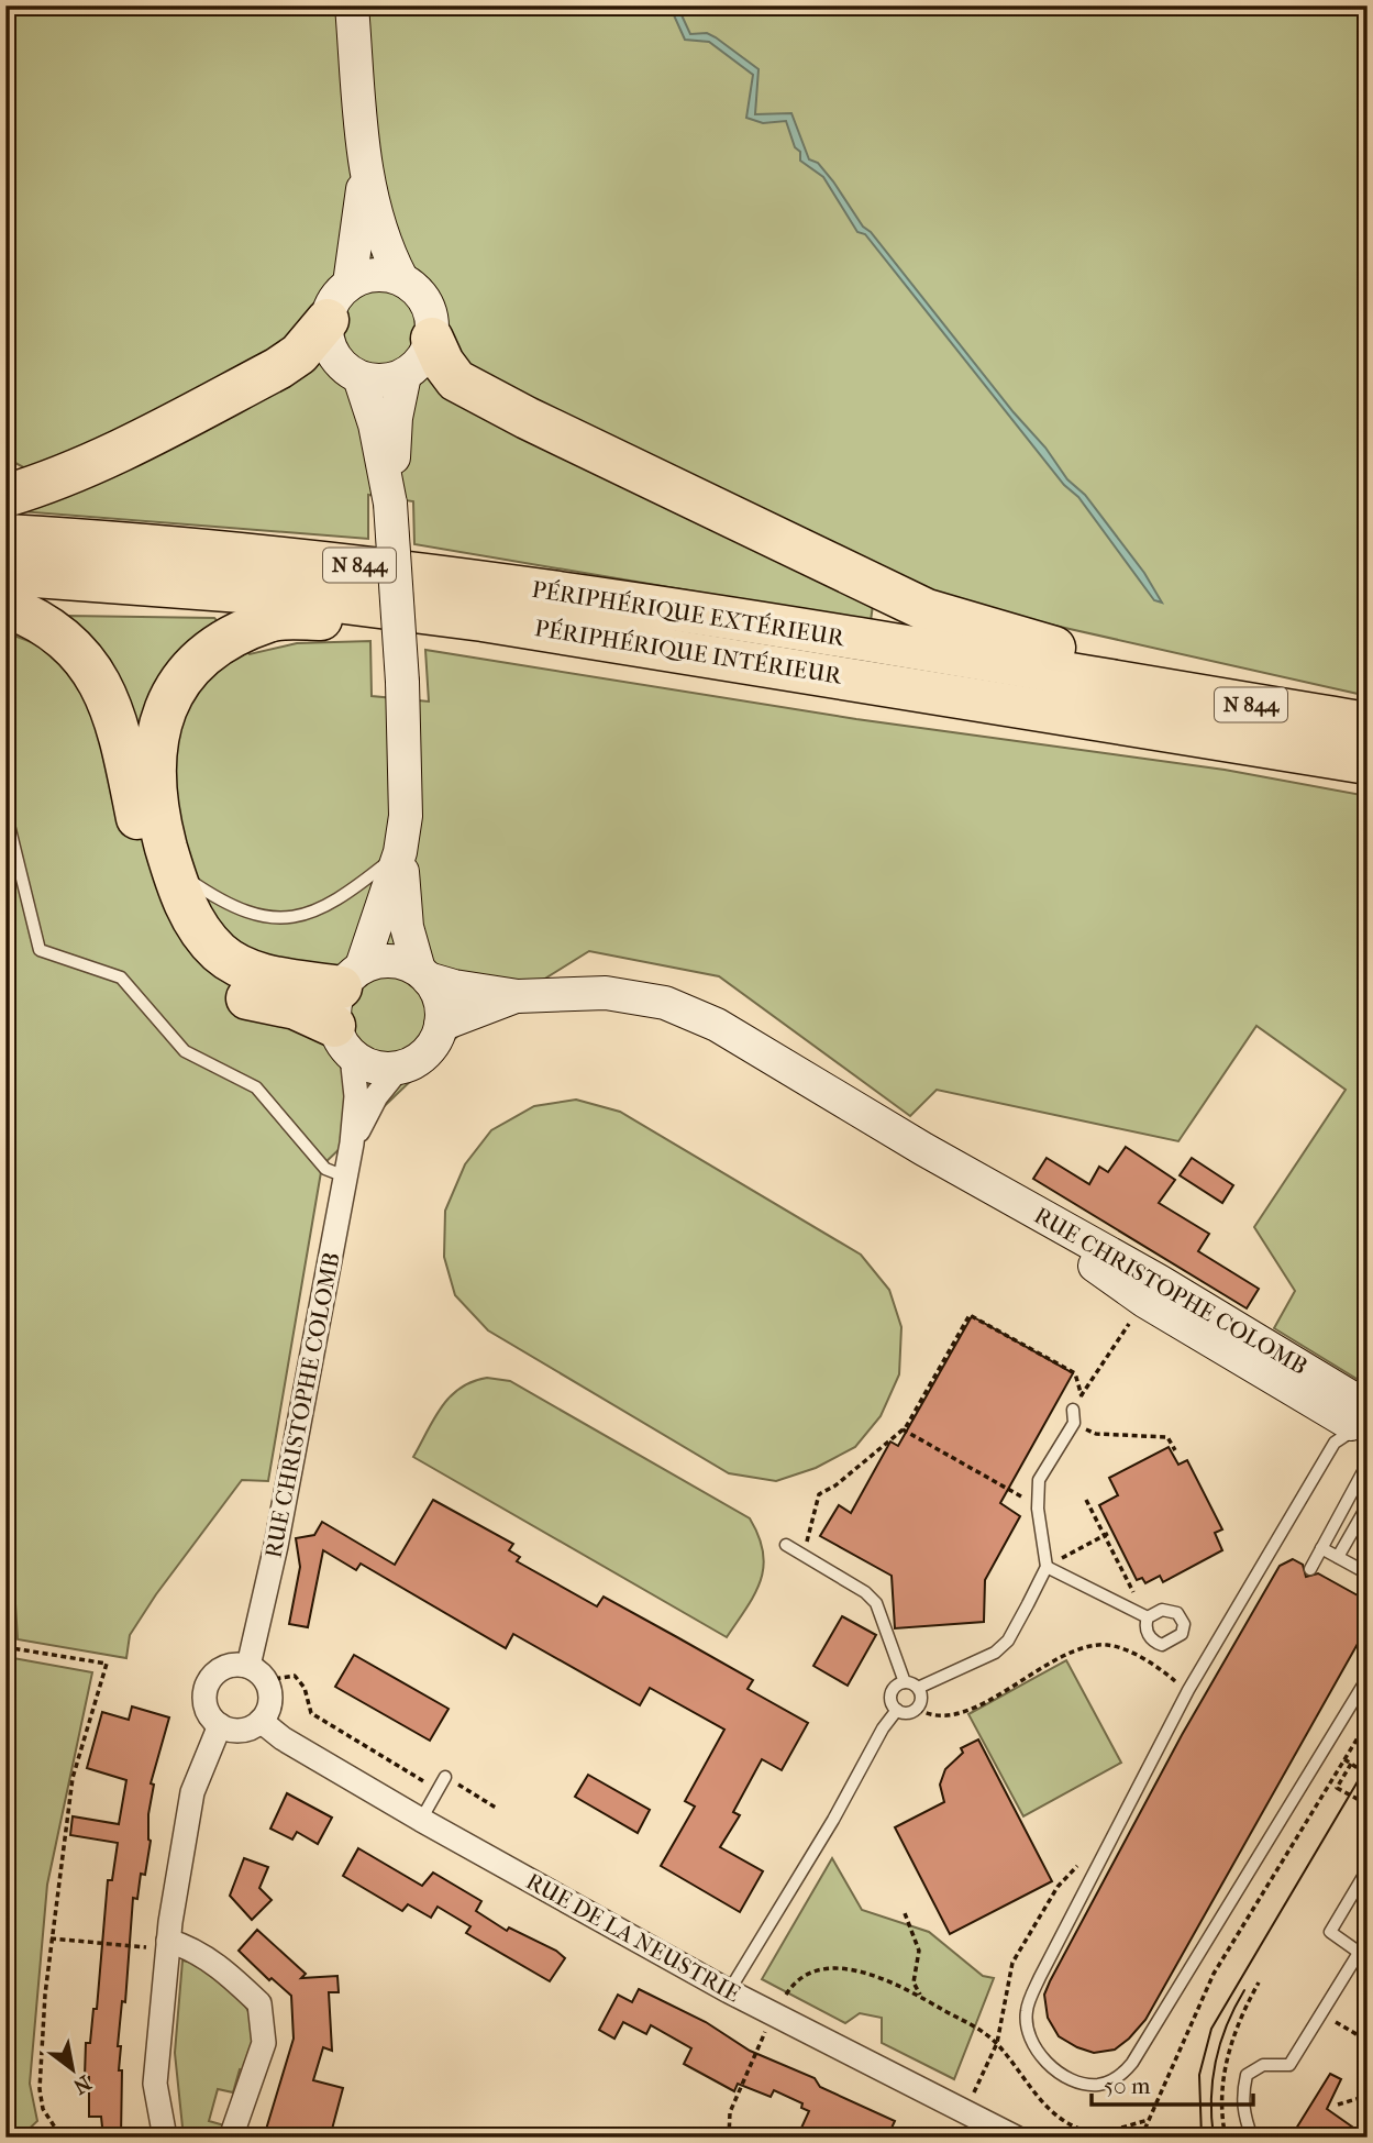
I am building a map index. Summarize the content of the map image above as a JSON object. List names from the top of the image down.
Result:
{
  "streets": {
    "highway": ["N 844", "PÉRIPHÉRIQUE EXTÉRIEUR", "PÉRIPHÉRIQUE INTÉRIEUR"],
    "main road": ["RUE CHRISTOPHE COLOMB"],
    "street": ["RUE DE LA NEUSTRIE"]
  },
  "crossings": [
    ["RUE CHRISTOPHE COLOMB", "RUE DE LA NEUSTRIE"]
  ],
  "scale_bar": "50 m",
  "north": "bottom right"
}
